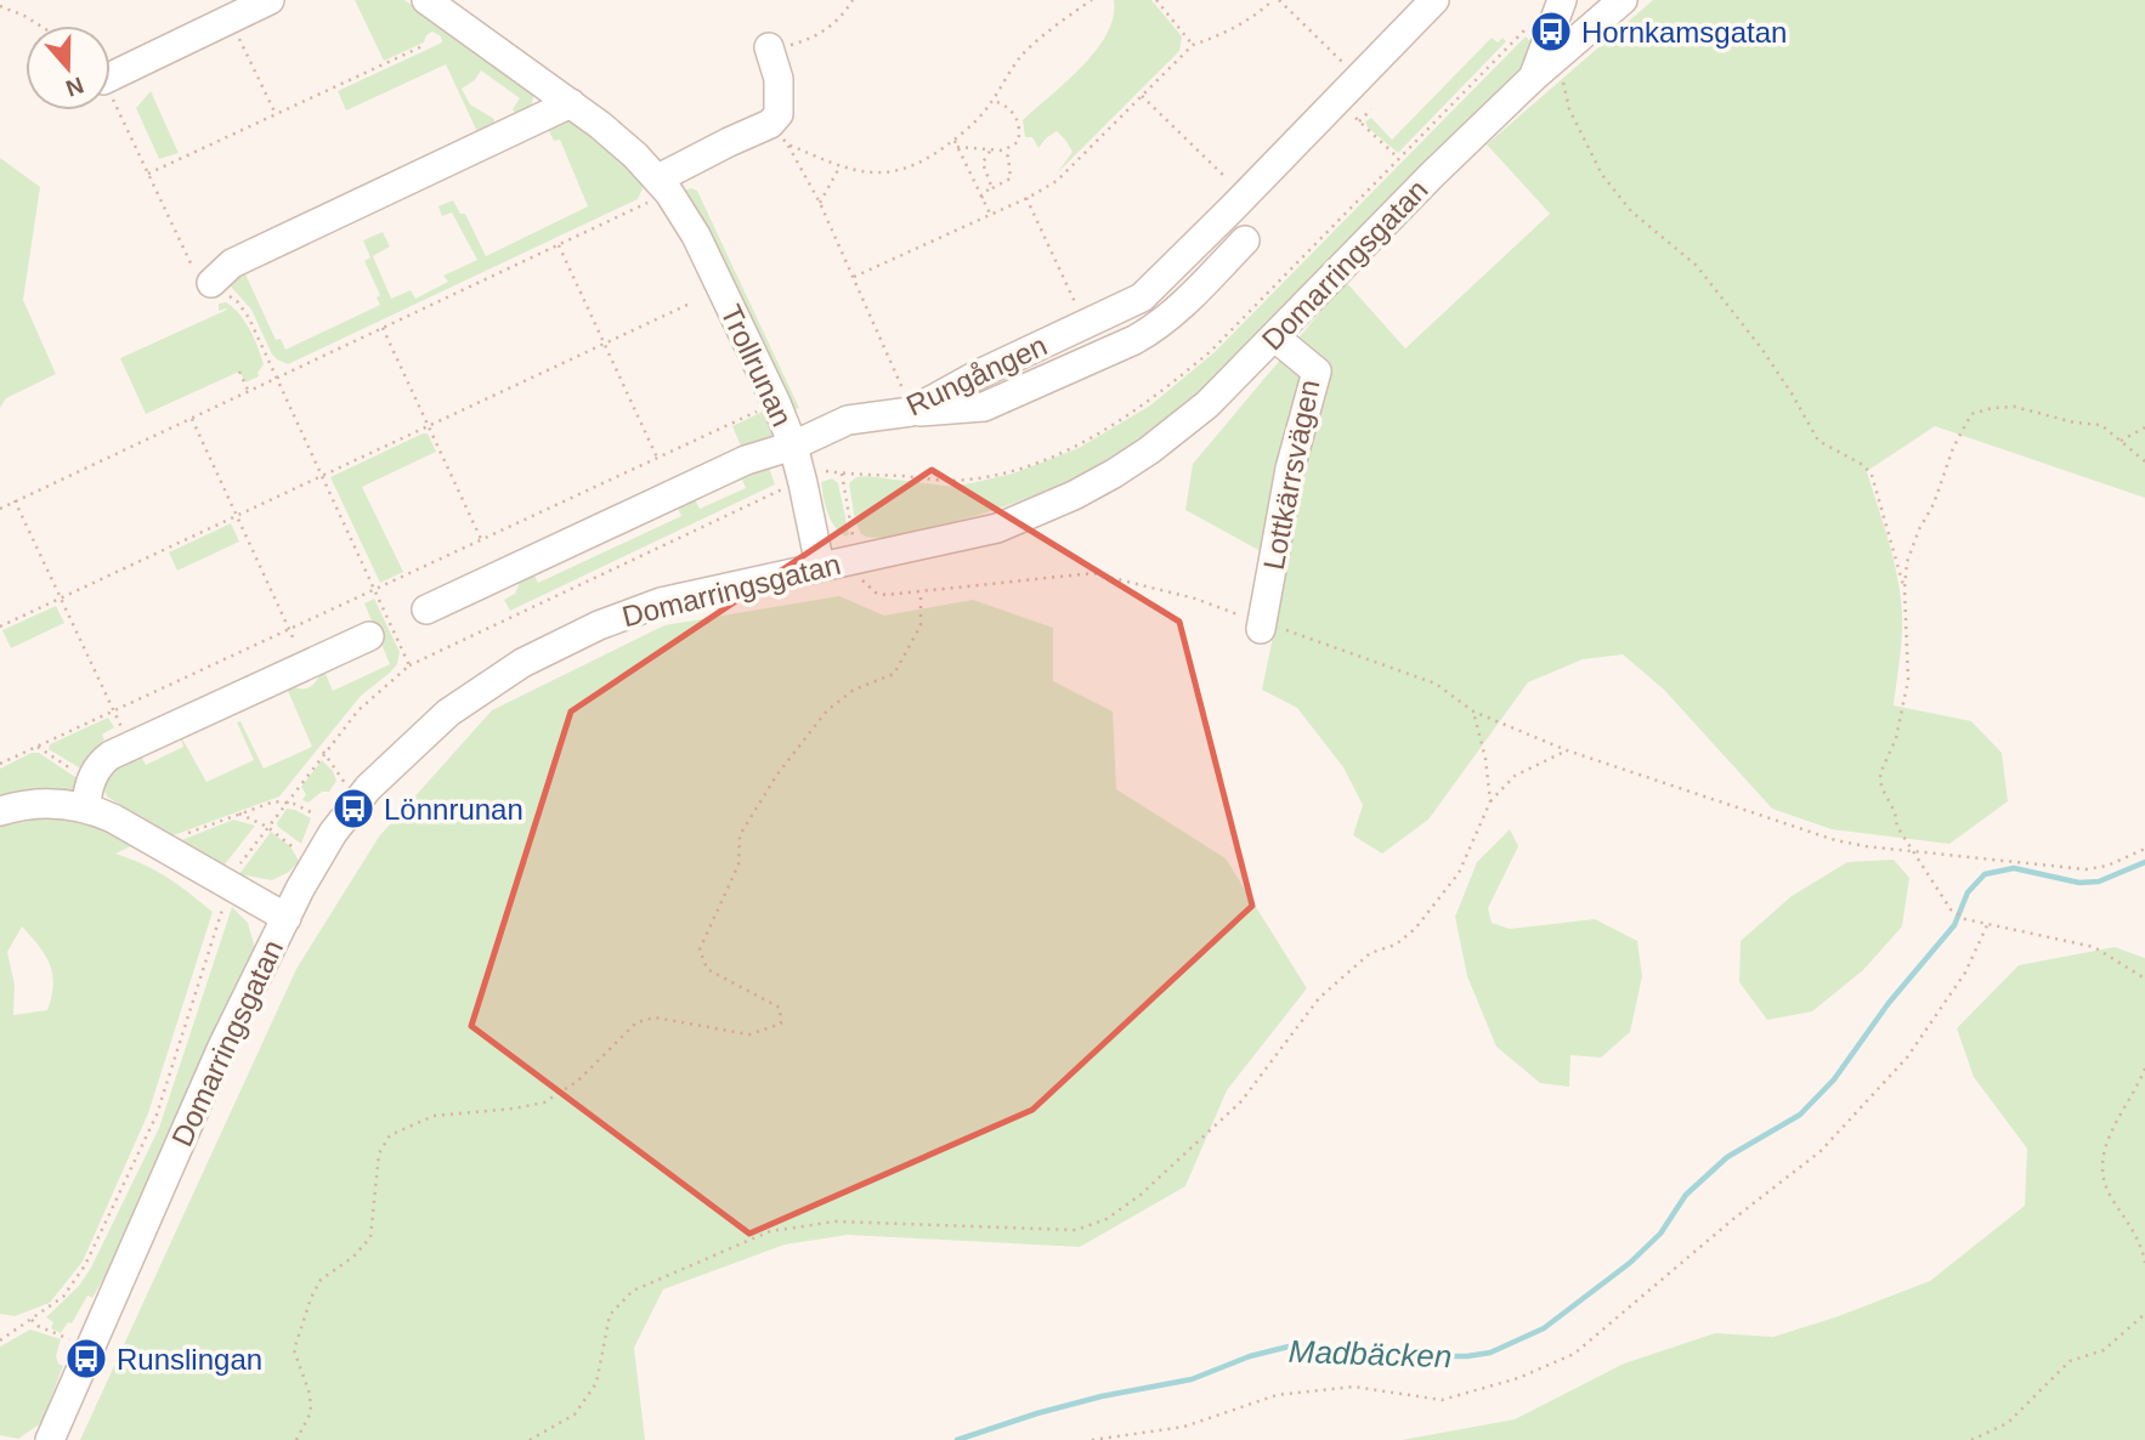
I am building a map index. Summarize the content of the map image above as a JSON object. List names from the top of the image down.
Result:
{
  "streets": {
    "street": [
      "Domarringsgatan",
      "Trollrunan",
      "Rungången",
      "Lottkärrsvägen"
    ]
  },
  "crossings": [
    ["Domarringsgatan", "Trollrunan"],
    ["Domarringsgatan", "Lottkärrsvägen"],
    ["Trollrunan", "Rungången"]
  ],
  "water": ["Madbäcken"],
  "places": {
    "bus stop": ["Hornkamsgatan", "Lönnrunan", "Runslingan"]
  },
  "north": "bottom"
}
